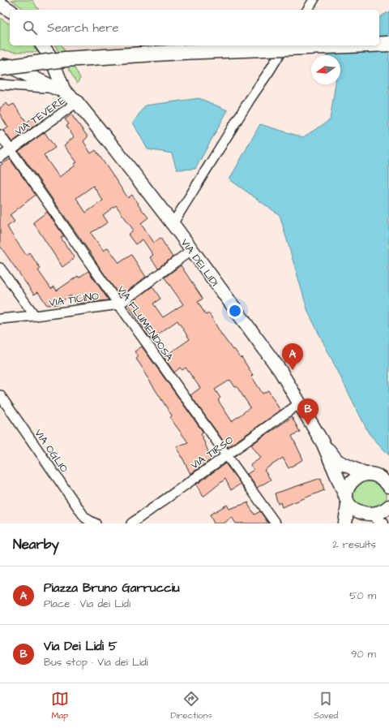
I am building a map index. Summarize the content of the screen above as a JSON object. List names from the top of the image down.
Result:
{
  "streets": {
    "main road": ["VIA DEI LIDI"],
    "street": [
      "VIA TEVERE",
      "VIA TICINO",
      "VIA FLUMENDOSA",
      "VIA OGLIO",
      "VIA TIRSO"
    ]
  },
  "crossings": [
    ["VIA TEVERE", "VIA DEI LIDI"],
    ["VIA TEVERE", "VIA FLUMENDOSA"],
    ["VIA DEI LIDI", "VIA TICINO"],
    ["VIA DEI LIDI", "VIA TIRSO"],
    ["VIA TICINO", "VIA FLUMENDOSA"],
    ["VIA FLUMENDOSA", "VIA TIRSO"]
  ],
  "north": "left",
  "page": {
    "search": "Search here",
    "pins": ["A", "B"],
    "heading": ["Nearby", "2 results"],
    "list": [
      {
        "mark": "A",
        "name": "Piazza Bruno Garrucciu",
        "note": "Place · Via dei Lidi",
        "value": "50 m"
      },
      {
        "mark": "B",
        "name": "Via Dei Lidi 5",
        "note": "Bus stop · Via dei Lidi",
        "value": "90 m"
      }
    ],
    "nav": ["Map", "Directions", "Saved"]
  }
}
